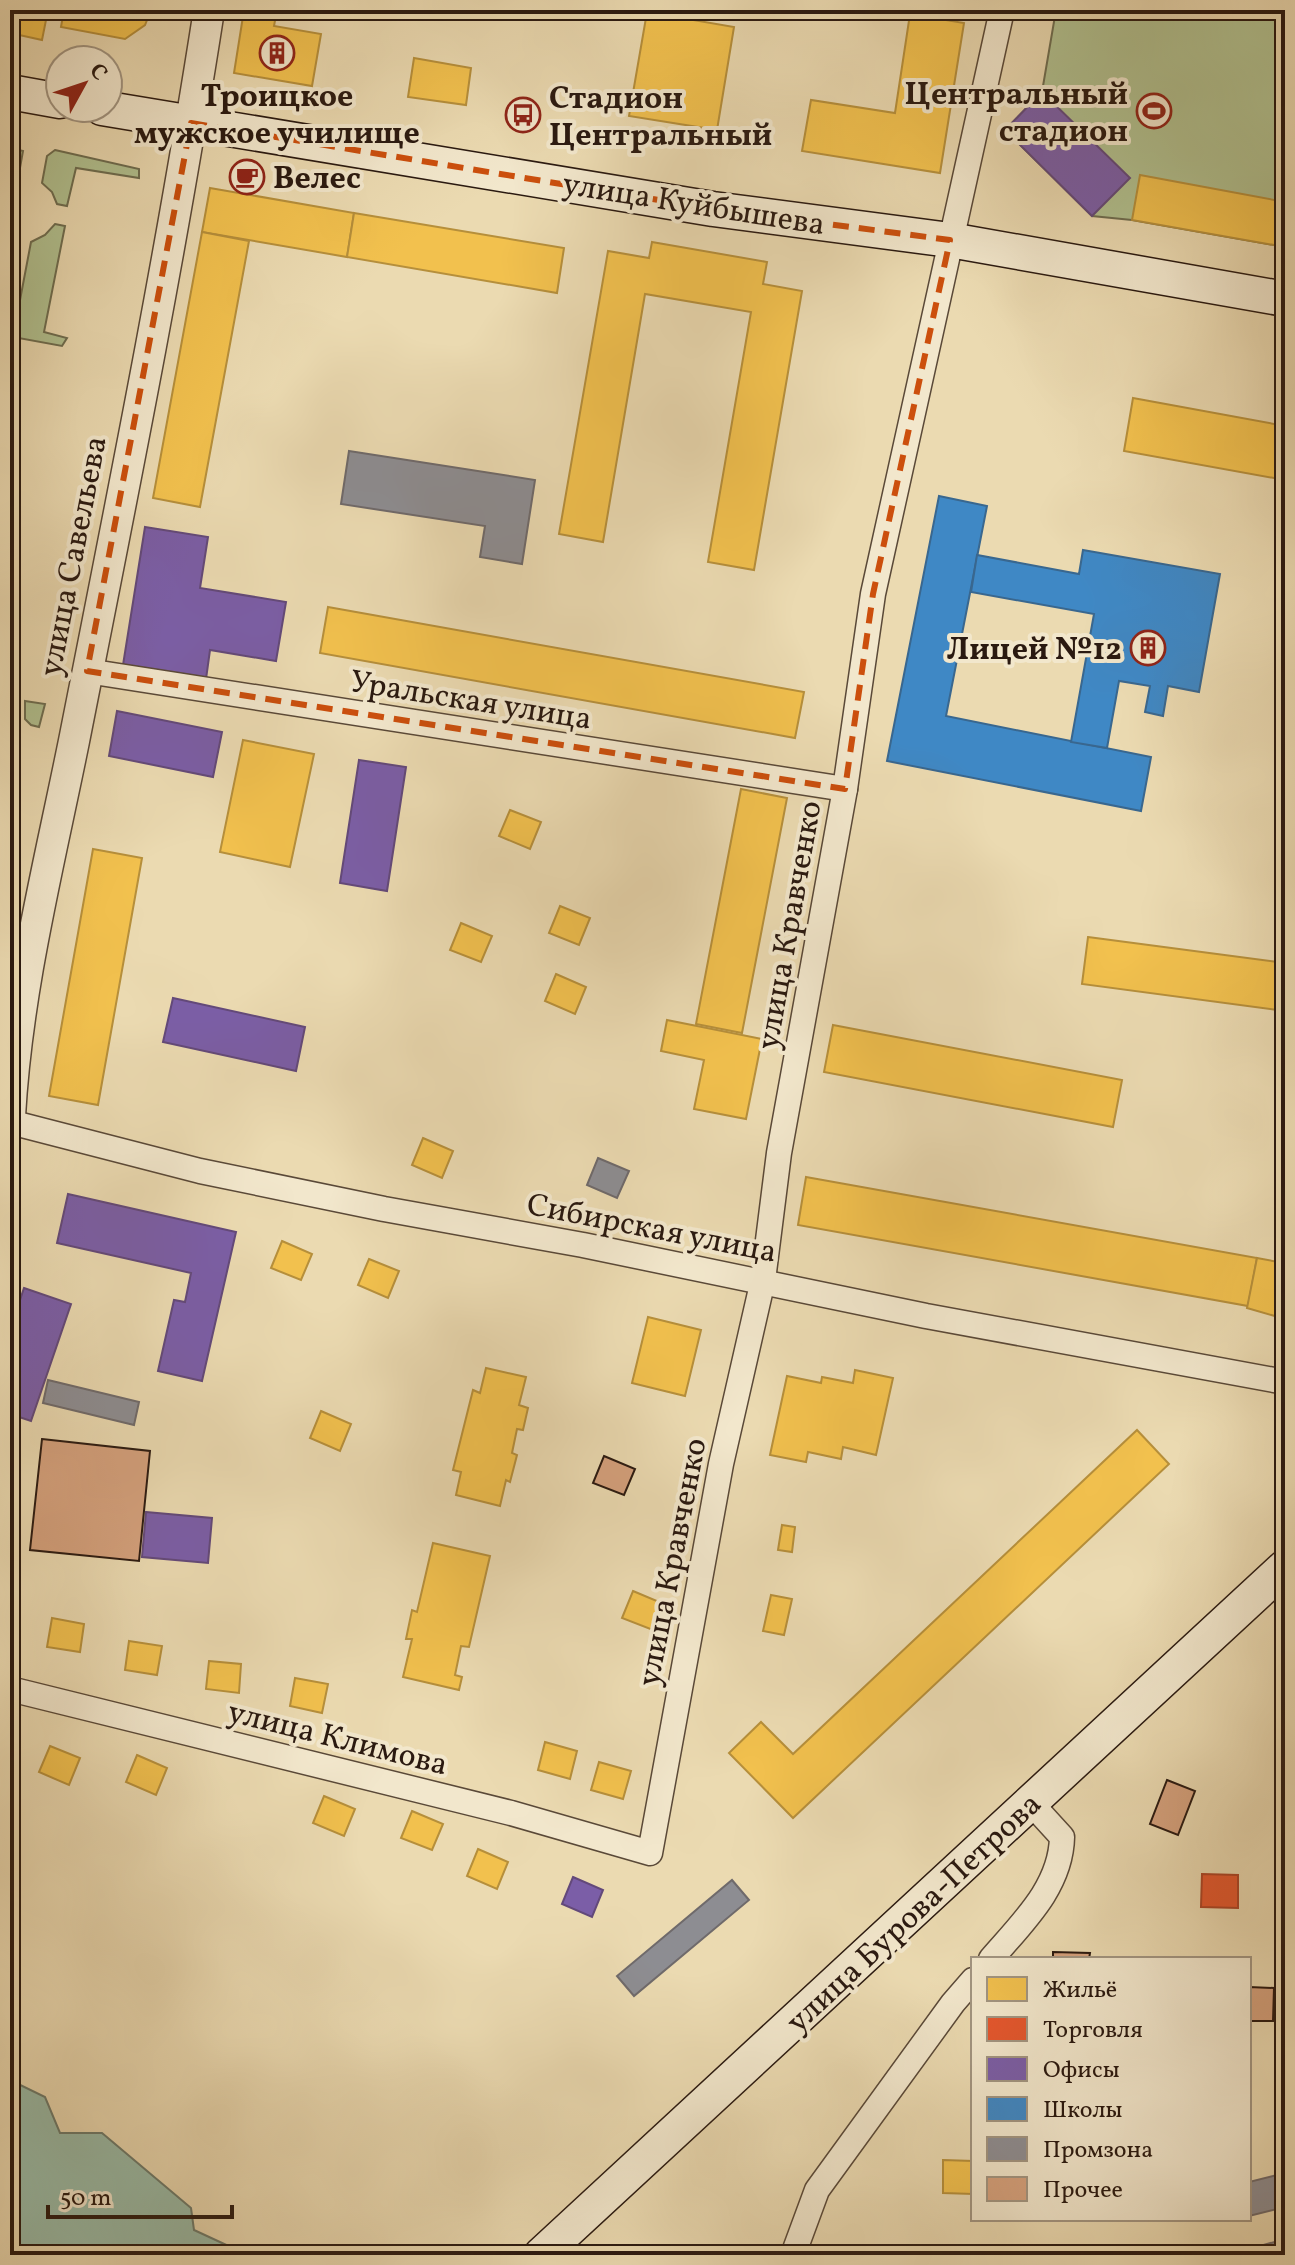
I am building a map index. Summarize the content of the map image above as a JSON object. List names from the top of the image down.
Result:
{
  "streets": {
    "main road": ["улица Куйбышева", "улица Бурова-Петрова"],
    "street": [
      "улица Савельева",
      "Уральская улица",
      "улица Кравченко",
      "Сибирская улица",
      "улица Климова"
    ]
  },
  "crossings": [
    ["улица Куйбышева", "улица Савельева"],
    ["улица Куйбышева", "улица Кравченко"],
    ["улица Савельева", "Уральская улица"],
    ["улица Савельева", "Сибирская улица"],
    ["Уральская улица", "улица Кравченко"],
    ["улица Кравченко", "Сибирская улица"],
    ["улица Кравченко", "улица Климова"]
  ],
  "places": {
    "building": ["Троицкое мужское училище", "Лицей №12"],
    "sports": ["Центральный стадион"],
    "bus stop": ["Стадион Центральный"],
    "cafe": ["Велес"]
  },
  "legend": [
    "Жильё",
    "Торговля",
    "Офисы",
    "Школы",
    "Промзона",
    "Прочее"
  ],
  "scale_bar": "50 m",
  "north": "top right"
}
